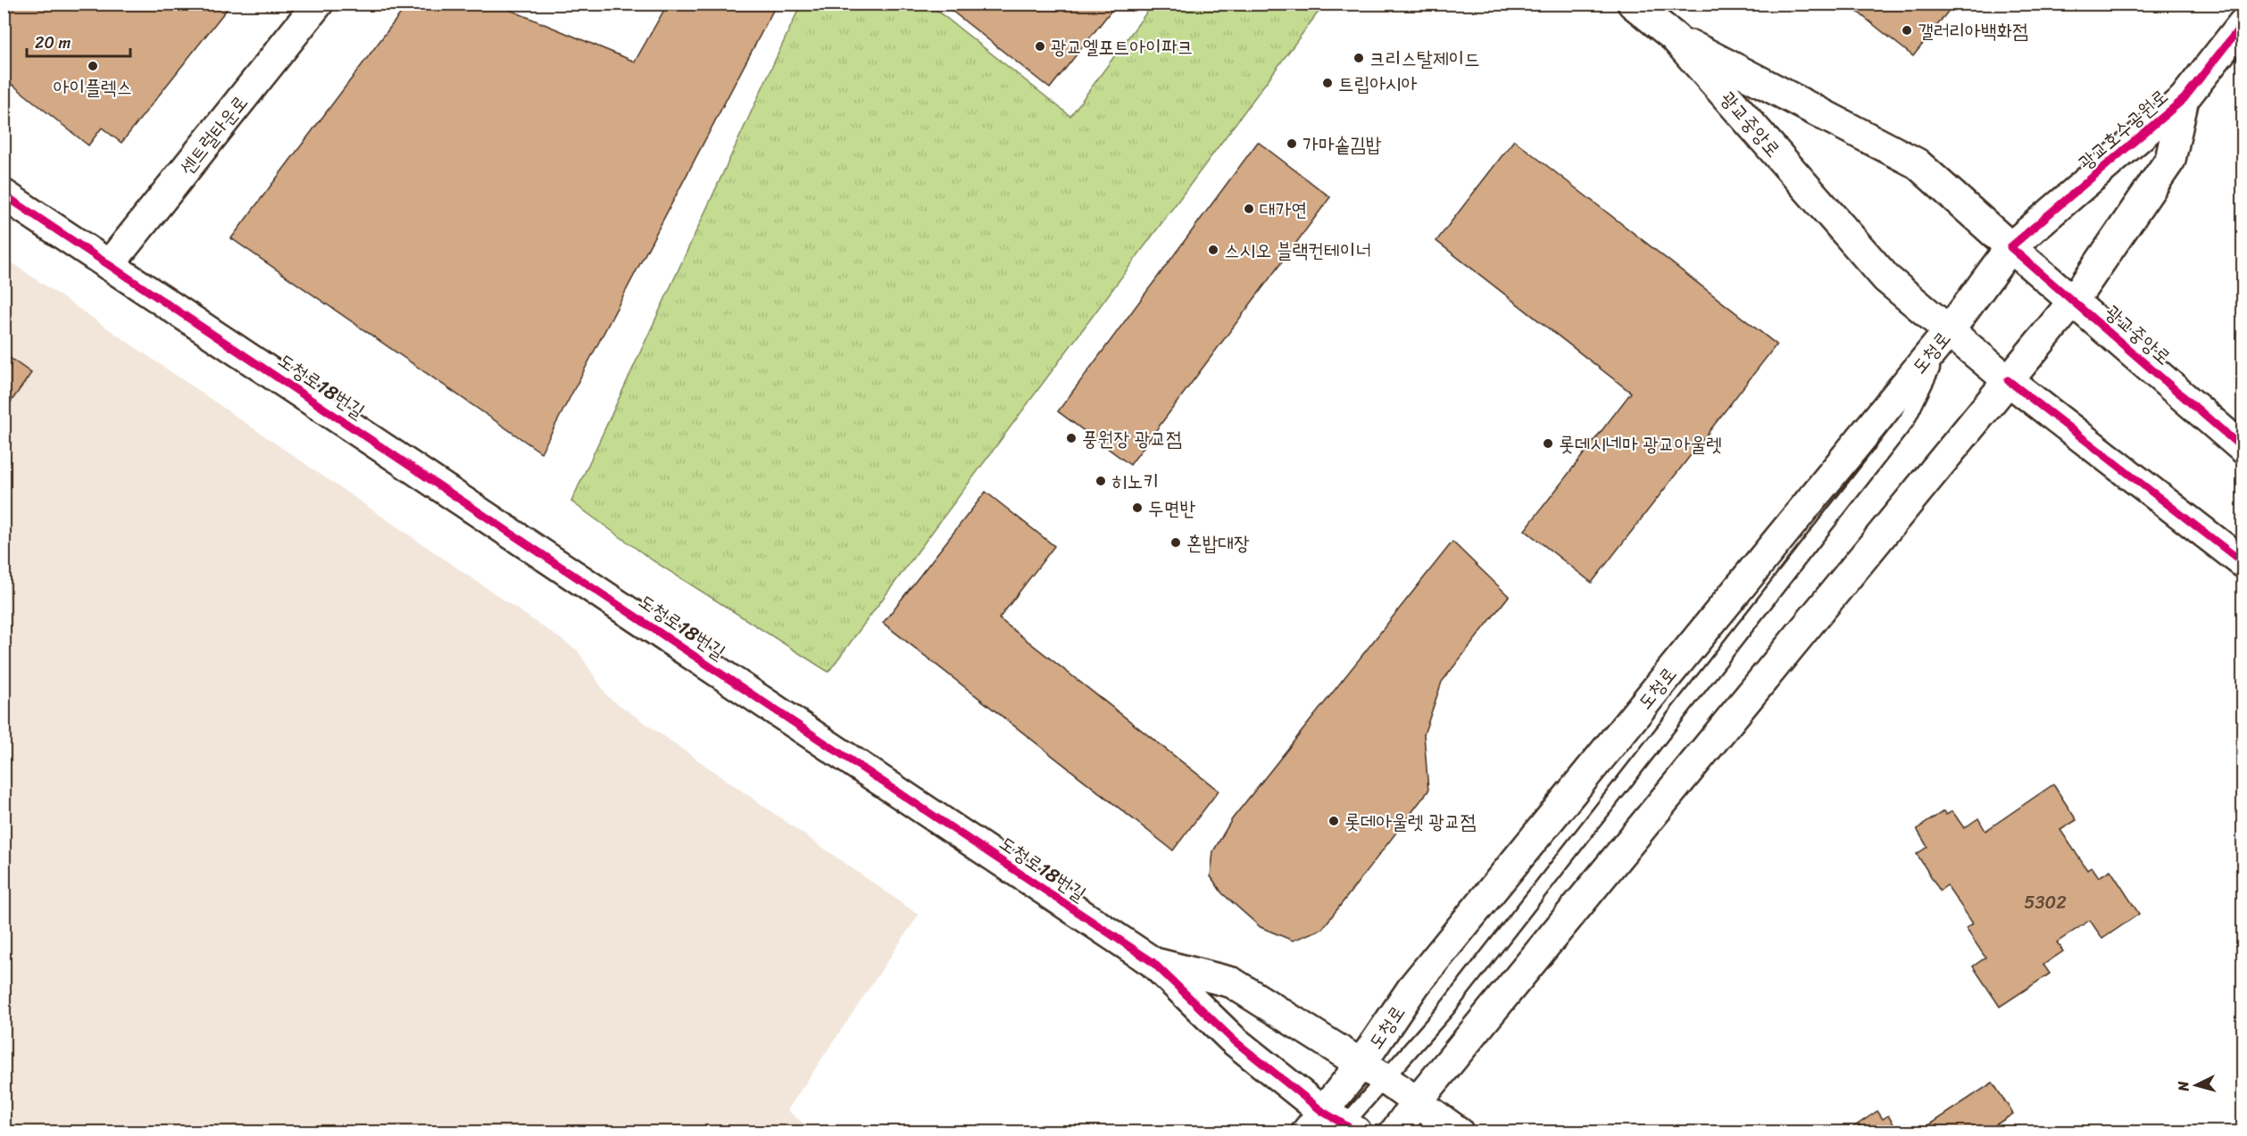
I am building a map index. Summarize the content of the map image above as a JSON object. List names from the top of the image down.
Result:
{
  "streets": {
    "main road": [
      "광교중앙로",
      "광교호수공원로",
      "센트럴타운로",
      "도청로",
      "도청로18번길"
    ]
  },
  "crossings": [
    ["광교중앙로", "광교호수공원로"],
    ["광교중앙로", "도청로"],
    ["광교호수공원로", "도청로"],
    ["센트럴타운로", "도청로18번길"],
    ["도청로", "도청로18번길"]
  ],
  "places": [
    "갤러리아백화점",
    "광교엘포트아이파크",
    "크리스탈제이드",
    "아이플렉스",
    "트립아시아",
    "가마솥김밥",
    "대가연",
    "스시오 블랙컨테이너",
    "풍원장 광교점",
    "롯데시네마 광교아울렛",
    "히노키",
    "두면반",
    "혼밥대장",
    "롯데아울렛 광교점"
  ],
  "house_numbers": ["5302"],
  "scale_bar": "20 m",
  "north": "left"
}
